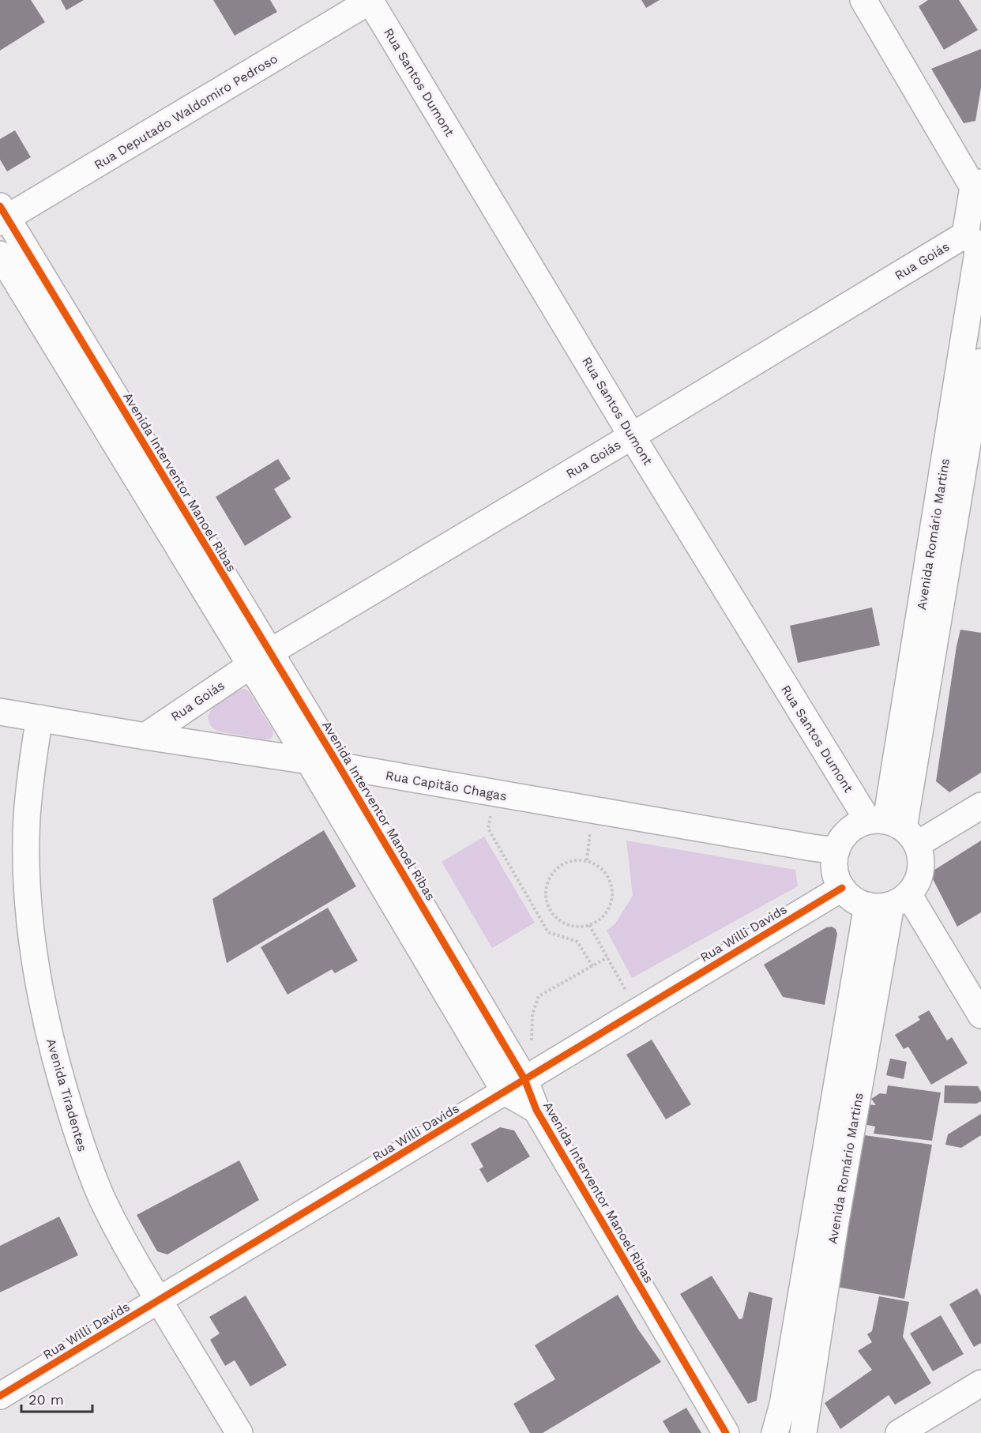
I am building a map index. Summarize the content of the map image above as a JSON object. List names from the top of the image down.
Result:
{
  "streets": {
    "street": [
      "Rua Santos Dumont",
      "Rua Deputado Waldomiro Pedroso",
      "Rua Goiás",
      "Avenida Interventor Manoel Ribas",
      "Avenida Romário Martins",
      "Rua Capitão Chagas",
      "Rua Willi Davids",
      "Avenida Tiradentes"
    ]
  },
  "crossings": [
    ["Rua Santos Dumont", "Rua Deputado Waldomiro Pedroso"],
    ["Rua Santos Dumont", "Rua Goiás"],
    ["Rua Santos Dumont", "Avenida Romário Martins"],
    ["Rua Santos Dumont", "Rua Capitão Chagas"],
    ["Rua Santos Dumont", "Rua Willi Davids"],
    ["Rua Deputado Waldomiro Pedroso", "Avenida Interventor Manoel Ribas"],
    ["Rua Goiás", "Avenida Interventor Manoel Ribas"],
    ["Rua Goiás", "Avenida Romário Martins"],
    ["Rua Goiás", "Rua Capitão Chagas"],
    ["Avenida Interventor Manoel Ribas", "Rua Capitão Chagas"],
    ["Avenida Interventor Manoel Ribas", "Rua Willi Davids"],
    ["Avenida Romário Martins", "Rua Capitão Chagas"],
    ["Avenida Romário Martins", "Rua Willi Davids"],
    ["Rua Capitão Chagas", "Rua Willi Davids"],
    ["Rua Capitão Chagas", "Avenida Tiradentes"],
    ["Rua Willi Davids", "Avenida Tiradentes"]
  ],
  "scale_bar": "20 m"
}
